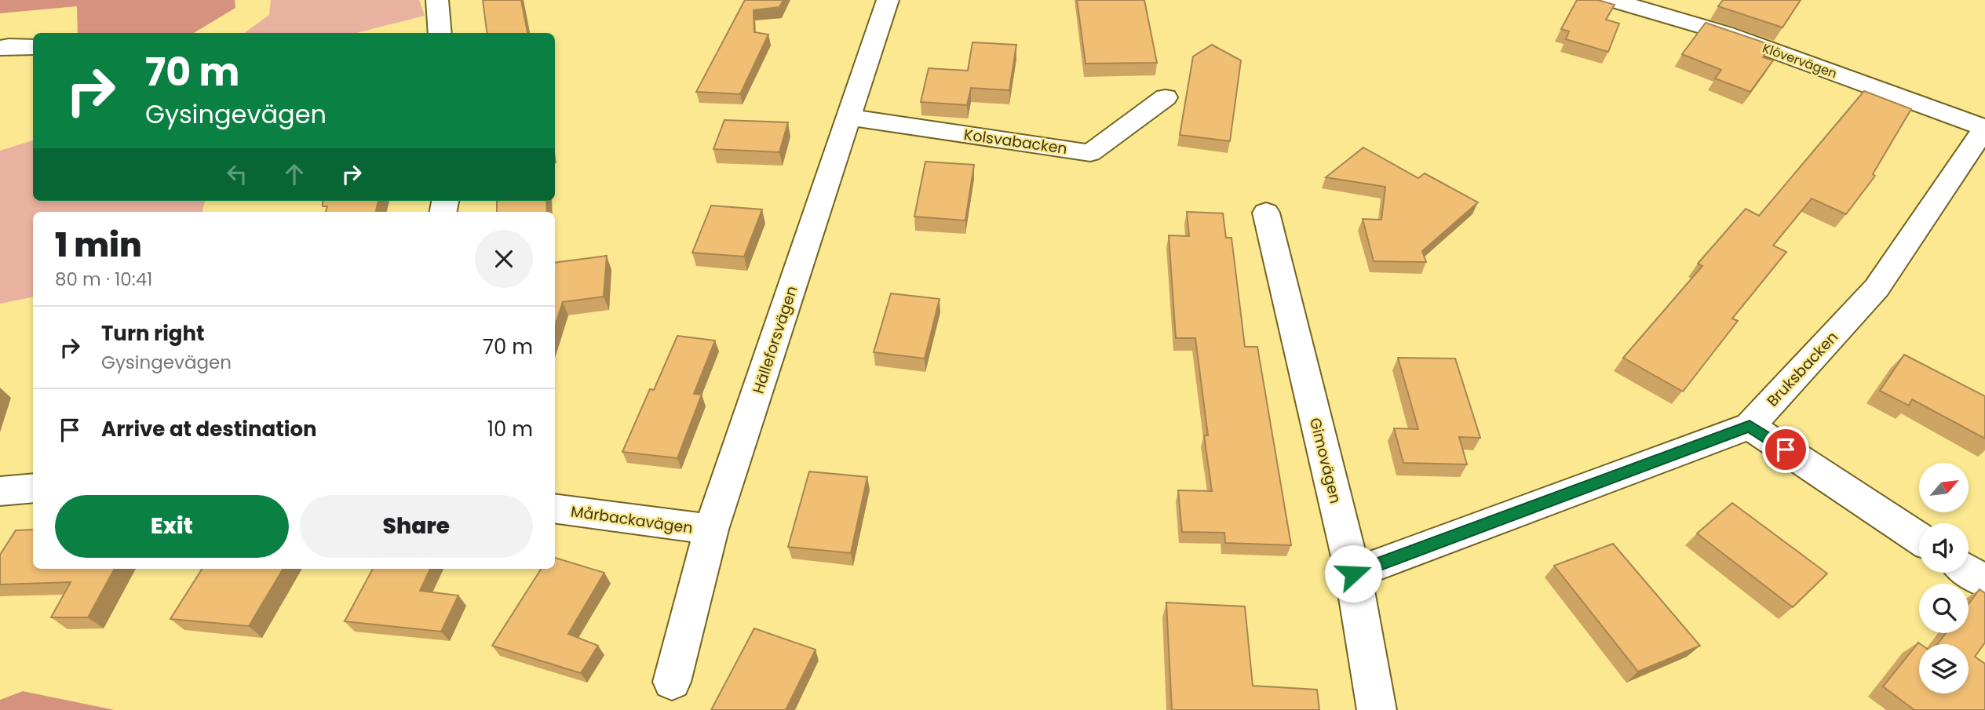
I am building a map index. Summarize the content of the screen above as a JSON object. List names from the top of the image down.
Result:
{
  "streets": {
    "street": [
      "Klövervägen",
      "Kolsvabacken",
      "Hälleforsvägen",
      "Bruksbacken",
      "Gimovägen",
      "Mårbackavägen"
    ]
  },
  "crossings": [
    ["Klövervägen", "Bruksbacken"],
    ["Kolsvabacken", "Hälleforsvägen"],
    ["Hälleforsvägen", "Mårbackavägen"],
    ["Bruksbacken", "Gimovägen"]
  ],
  "north": "top right",
  "page": {
    "turn": ["70 m", "Gysingevägen"],
    "heading": ["1 min", "80 m · 10:41"],
    "list": [
      {
        "name": "Turn right",
        "note": "Gysingevägen",
        "value": "70 m"
      },
      {
        "name": "Arrive at destination",
        "value": "10 m"
      }
    ],
    "buttons": ["Exit", "Share"]
  }
}
